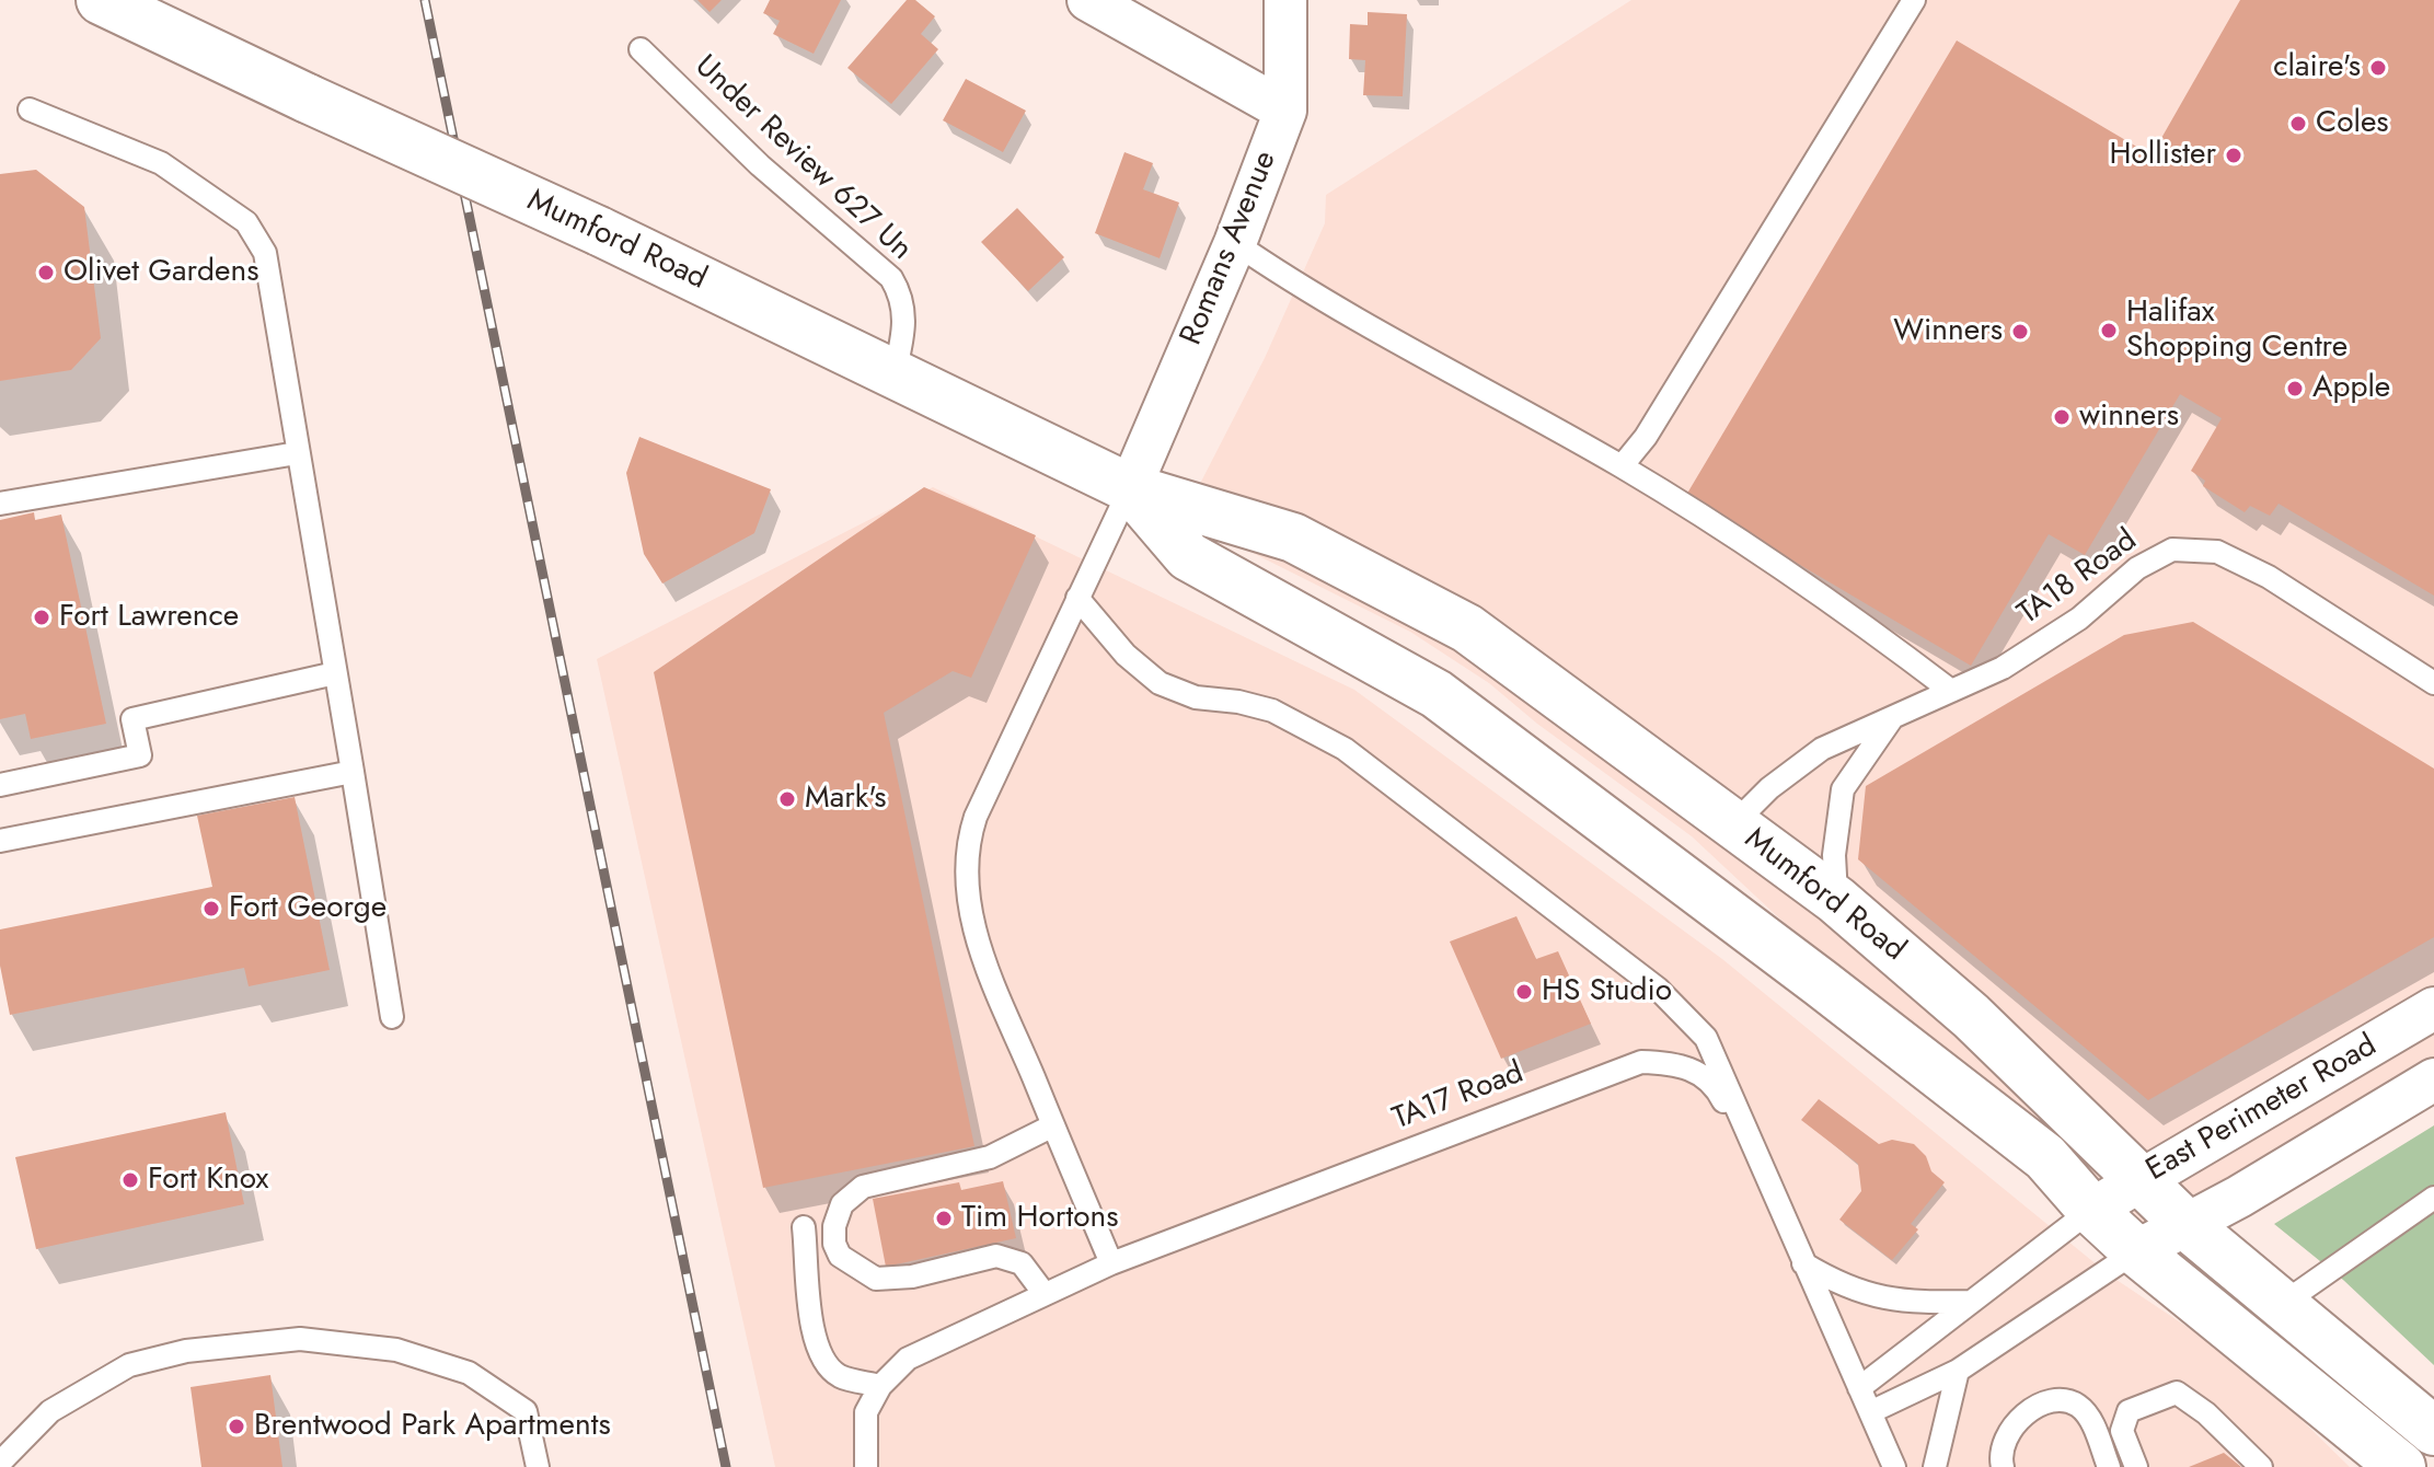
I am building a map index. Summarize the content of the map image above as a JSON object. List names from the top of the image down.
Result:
{
  "streets": {
    "street": ["Mumford Road", "Romans Avenue", "East Perimeter Road"],
    "lane": ["Under Review 627 Un", "TA18 Road", "TA17 Road"]
  },
  "crossings": [
    ["Under Review 627 Un", "Mumford Road"],
    ["Mumford Road", "Romans Avenue"],
    ["Mumford Road", "TA18 Road"],
    ["Mumford Road", "East Perimeter Road"]
  ],
  "places": [
    "claire's",
    "Coles",
    "Hollister",
    "Olivet Gardens",
    "Halifax Shopping Centre",
    "Winners",
    "Apple",
    "winners",
    "Fort Lawrence",
    "Mark's",
    "Fort George",
    "HS Studio",
    "Fort Knox",
    "Tim Hortons",
    "Brentwood Park Apartments"
  ]
}
